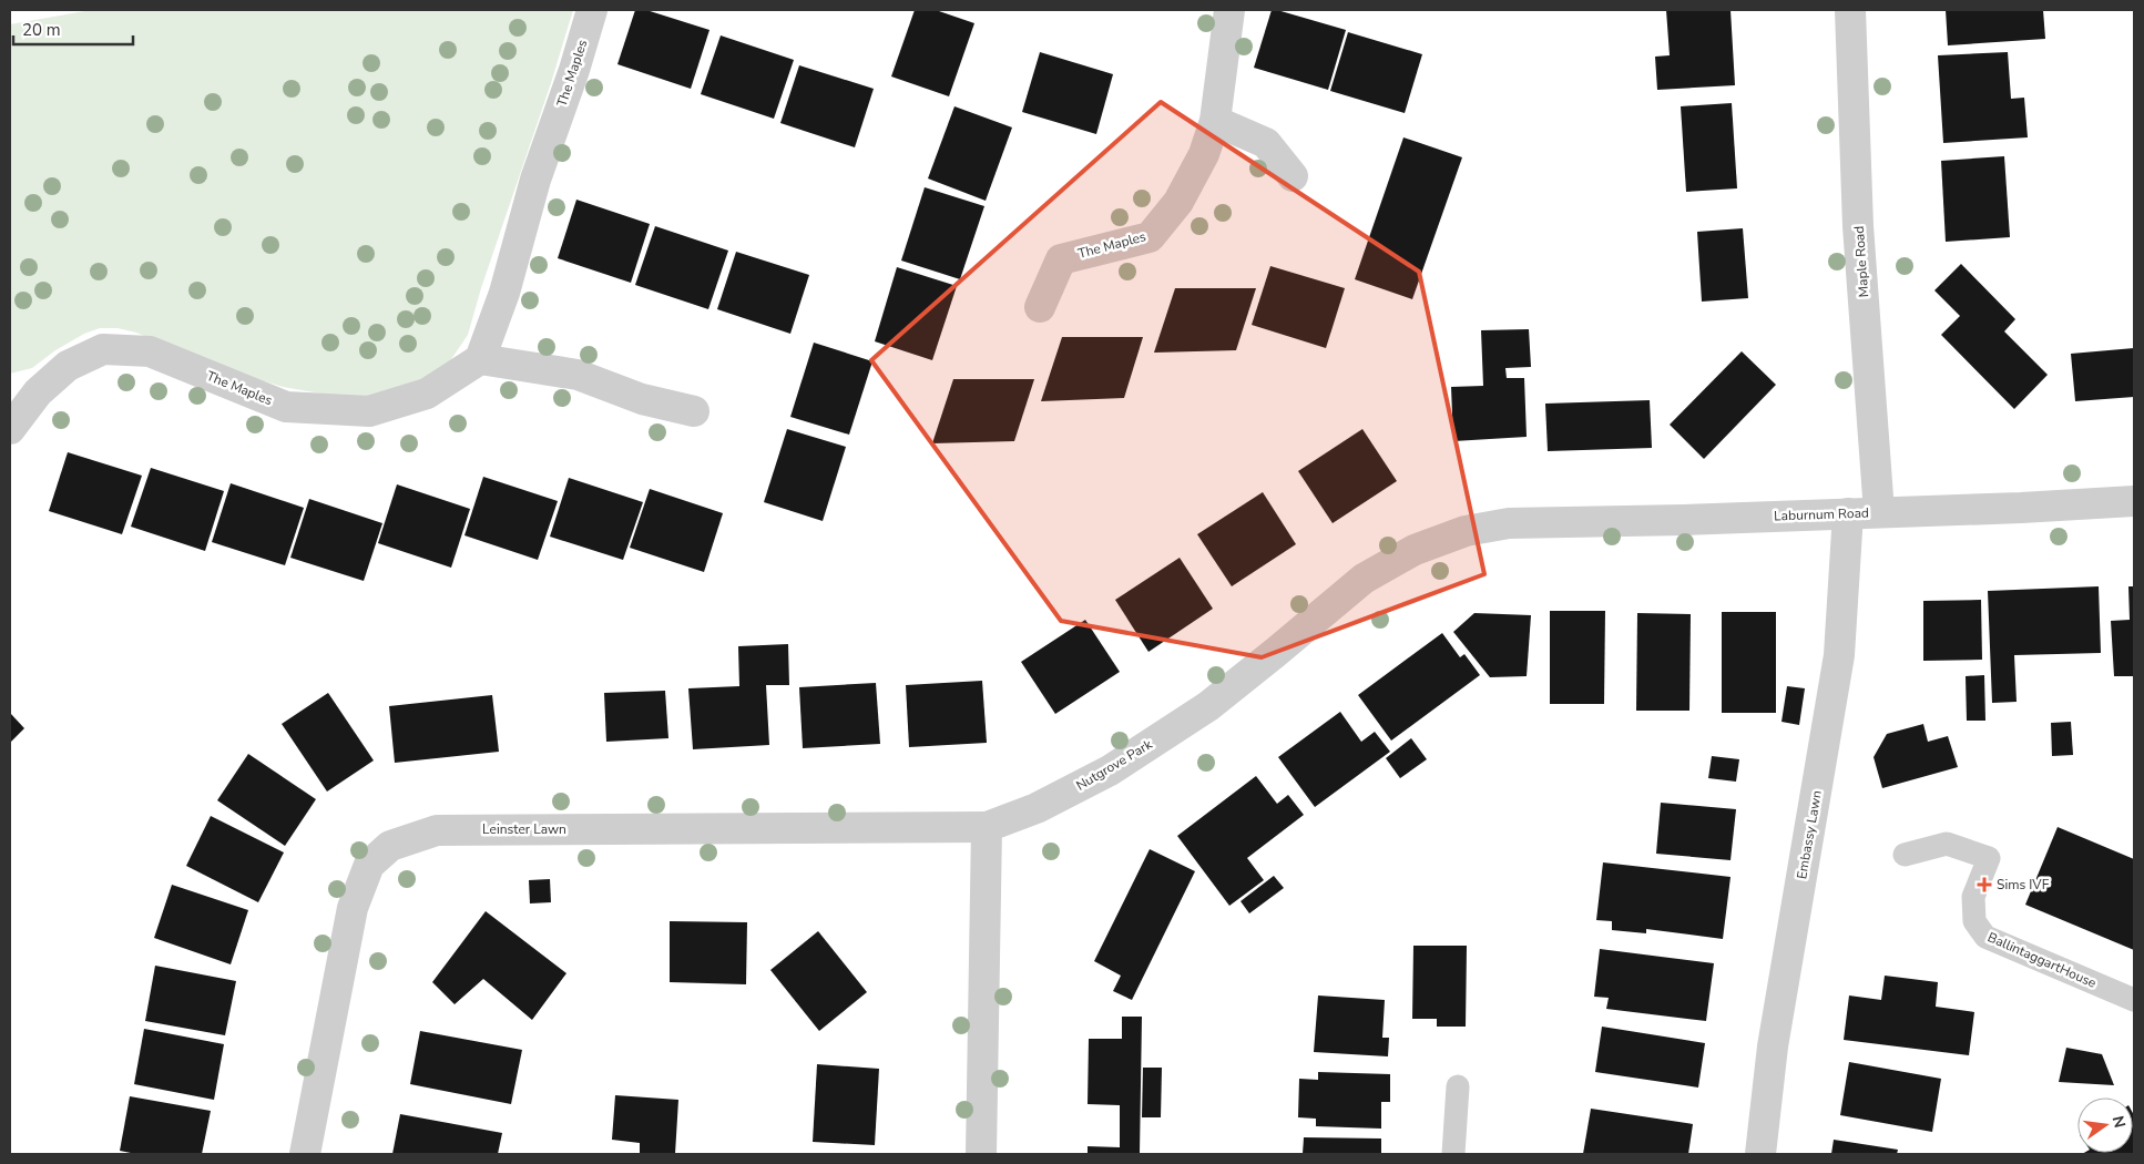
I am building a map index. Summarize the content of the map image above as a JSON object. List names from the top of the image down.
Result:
{
  "streets": {
    "street": [
      "The Maples",
      "Maple Road",
      "Laburnum Road",
      "Nutgrove Park",
      "Leinster Lawn",
      "Embassy Lawn"
    ],
    "lane": ["BallintaggartHouse"]
  },
  "crossings": [
    ["Maple Road", "Laburnum Road"],
    ["Laburnum Road", "Nutgrove Park"],
    ["Laburnum Road", "Embassy Lawn"],
    ["Nutgrove Park", "Leinster Lawn"]
  ],
  "places": {
    "health": ["Sims IVF"]
  },
  "scale_bar": "20 m",
  "north": "right"
}
